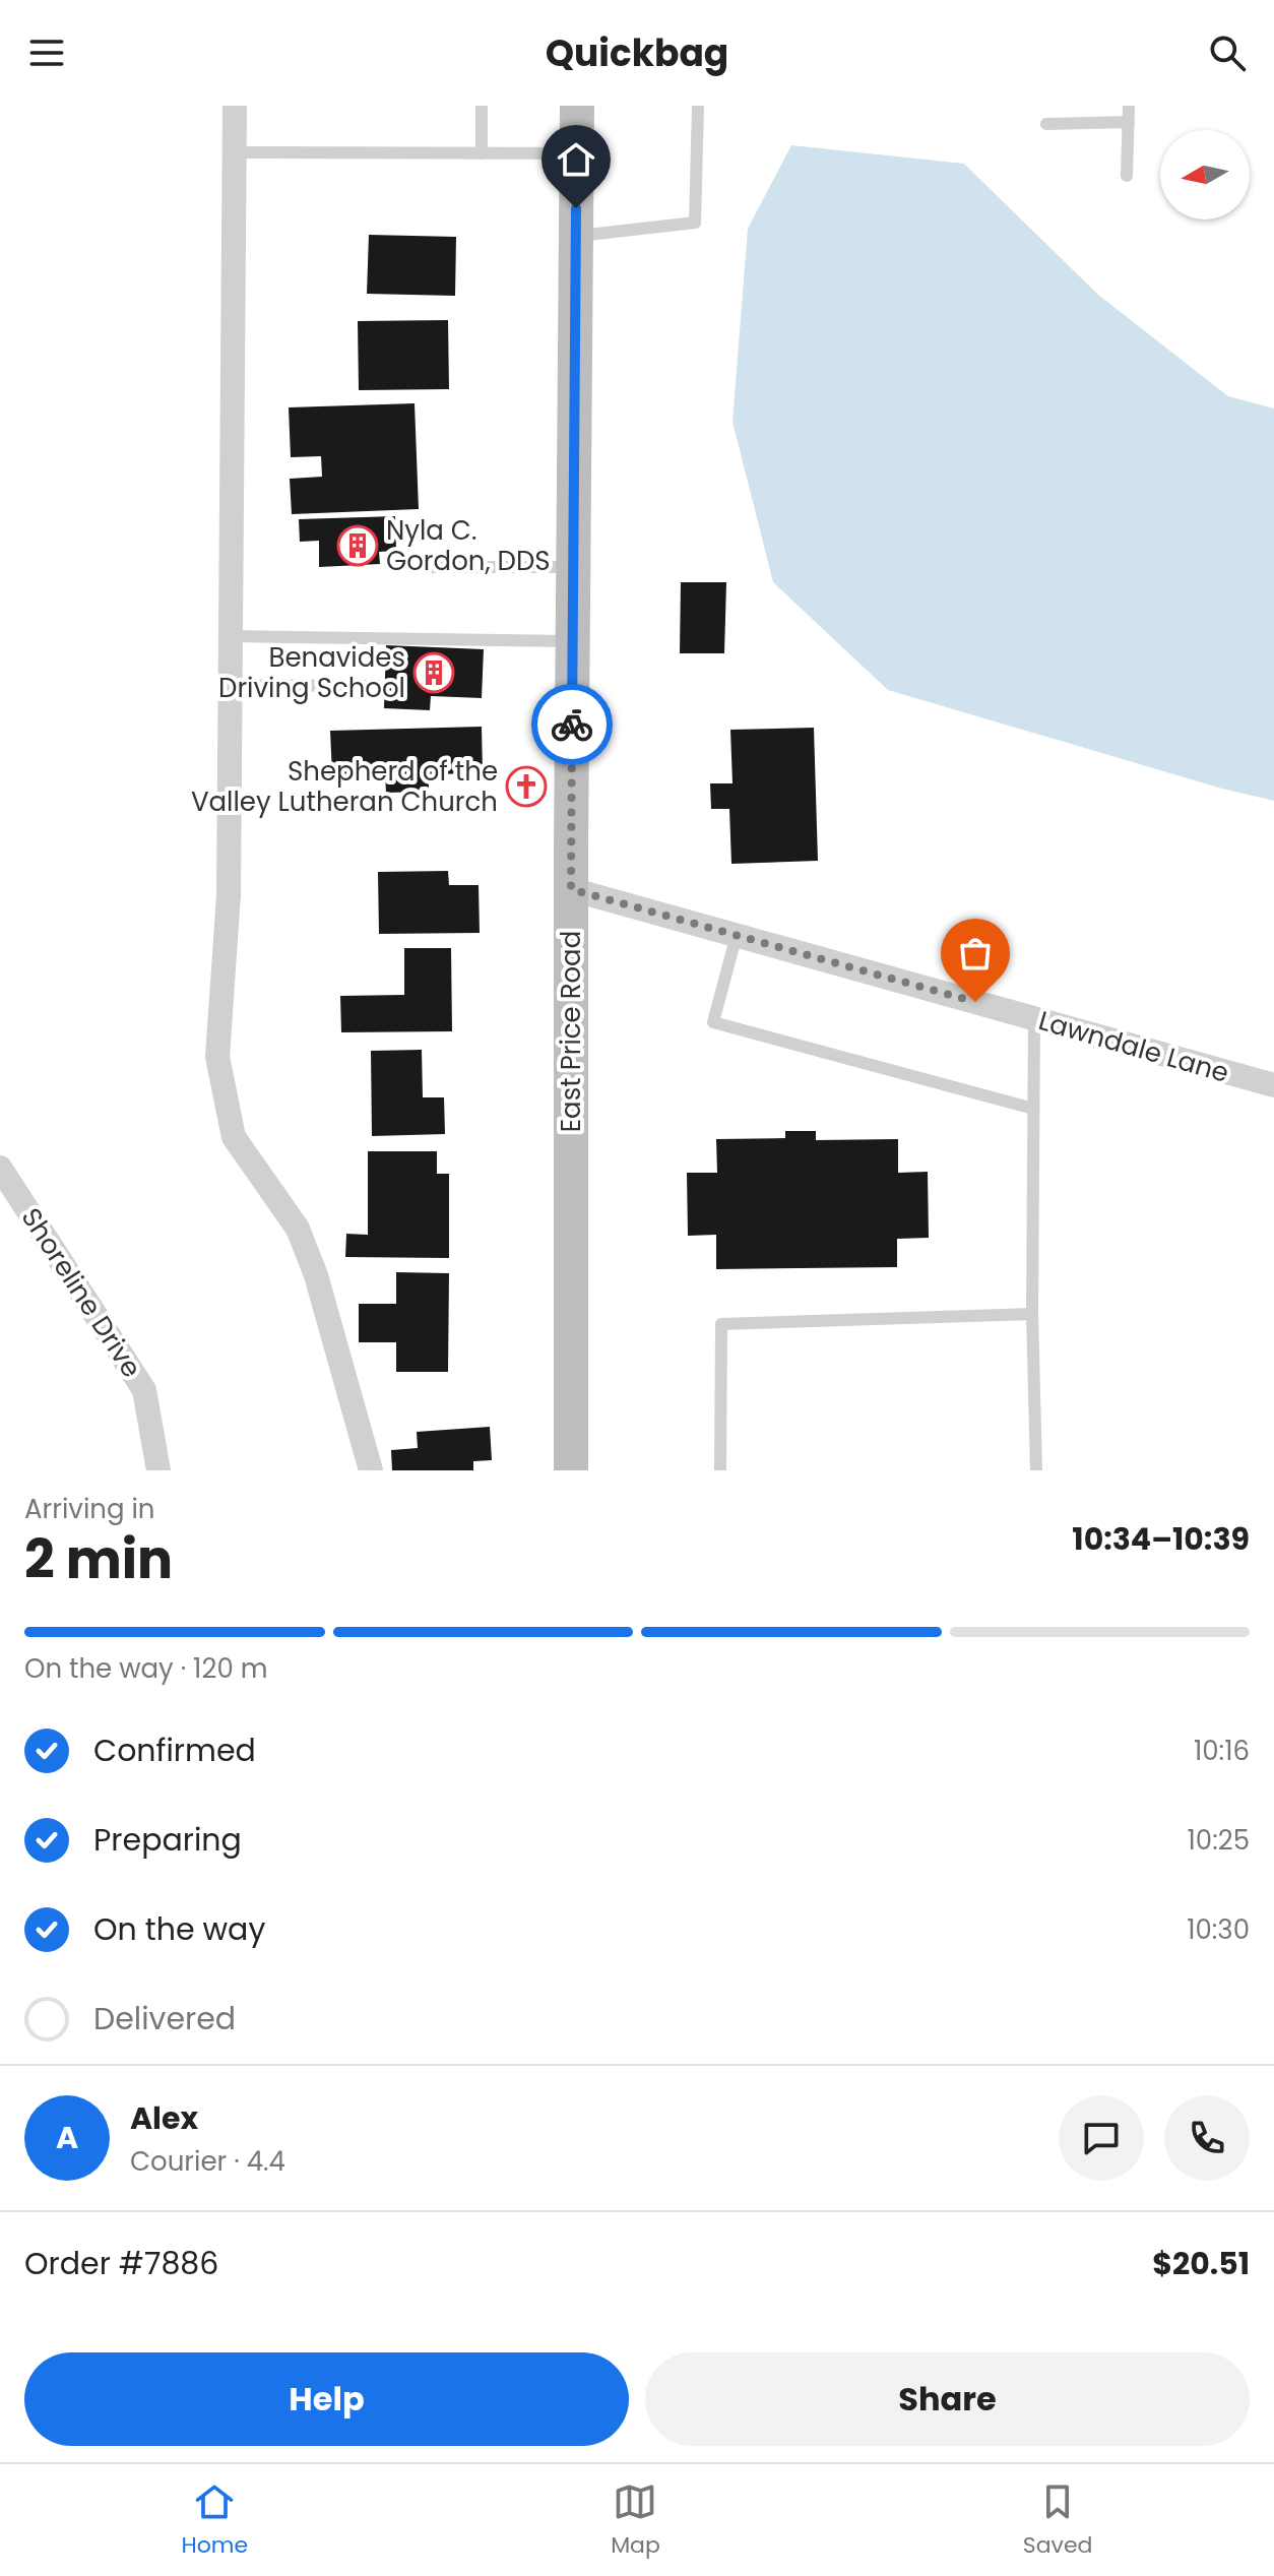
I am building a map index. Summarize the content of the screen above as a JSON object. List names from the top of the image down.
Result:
{
  "streets": {
    "main road": ["East Price Road"],
    "street": ["Lawndale Lane", "Shoreline Drive"]
  },
  "crossings": [
    ["East Price Road", "Lawndale Lane"]
  ],
  "places": {
    "building": ["Nyla C. Gordon, DDS", "Benavides Driving School"],
    "church": ["Shepherd of the Valley Lutheran Church"]
  },
  "north": "left",
  "page": {
    "header": "Quickbag",
    "heading": ["2 min", "Arriving in", "10:34–10:39"],
    "panel": [
      "Alex",
      "Courier · 4.4",
      "Order #7886",
      "$20.51"
    ],
    "bar": "On the way · 120 m",
    "list": [
      ["Confirmed", "10:16"],
      ["Preparing", "10:25"],
      ["On the way", "10:30"],
      "Delivered"
    ],
    "round": "A",
    "buttons": ["Help", "Share"],
    "tabs": ["Home", "Map", "Saved"]
  }
}
